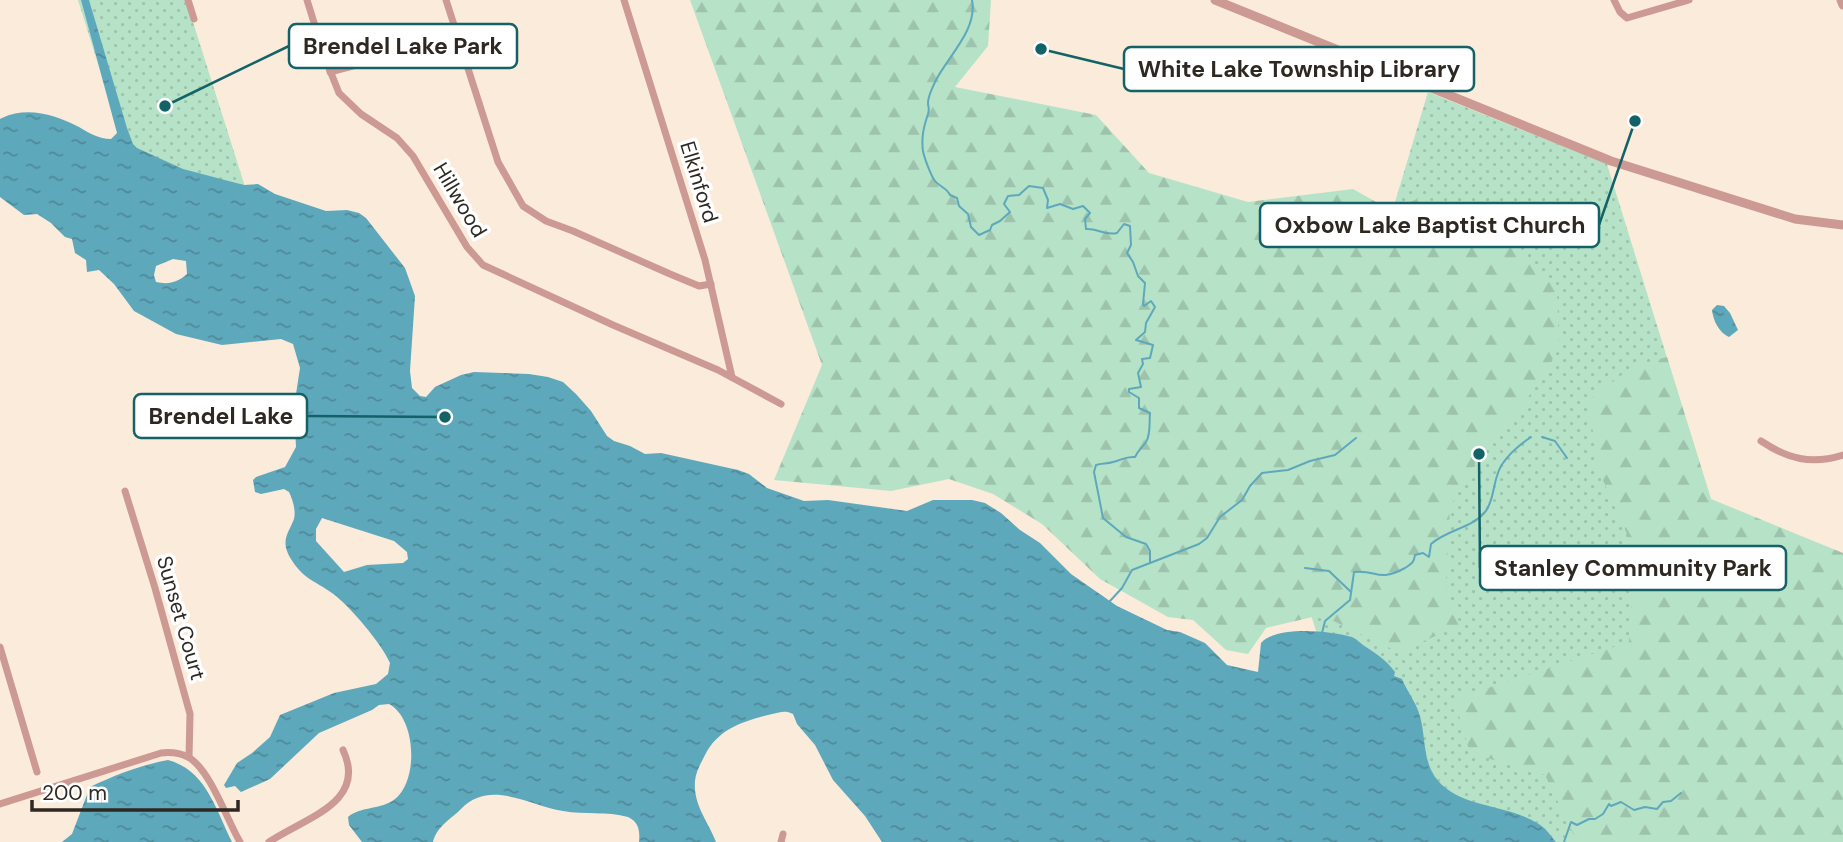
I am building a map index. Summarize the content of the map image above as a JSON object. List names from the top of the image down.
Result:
{
  "streets": {
    "street": ["Elkinford", "Hillwood", "Sunset Court"]
  },
  "crossings": [
    ["Elkinford", "Hillwood"]
  ],
  "places": [
    "White Lake Township Library",
    "Brendel Lake Park",
    "Oxbow Lake Baptist Church",
    "Brendel Lake",
    "Stanley Community Park"
  ],
  "scale_bar": "200 m"
}
